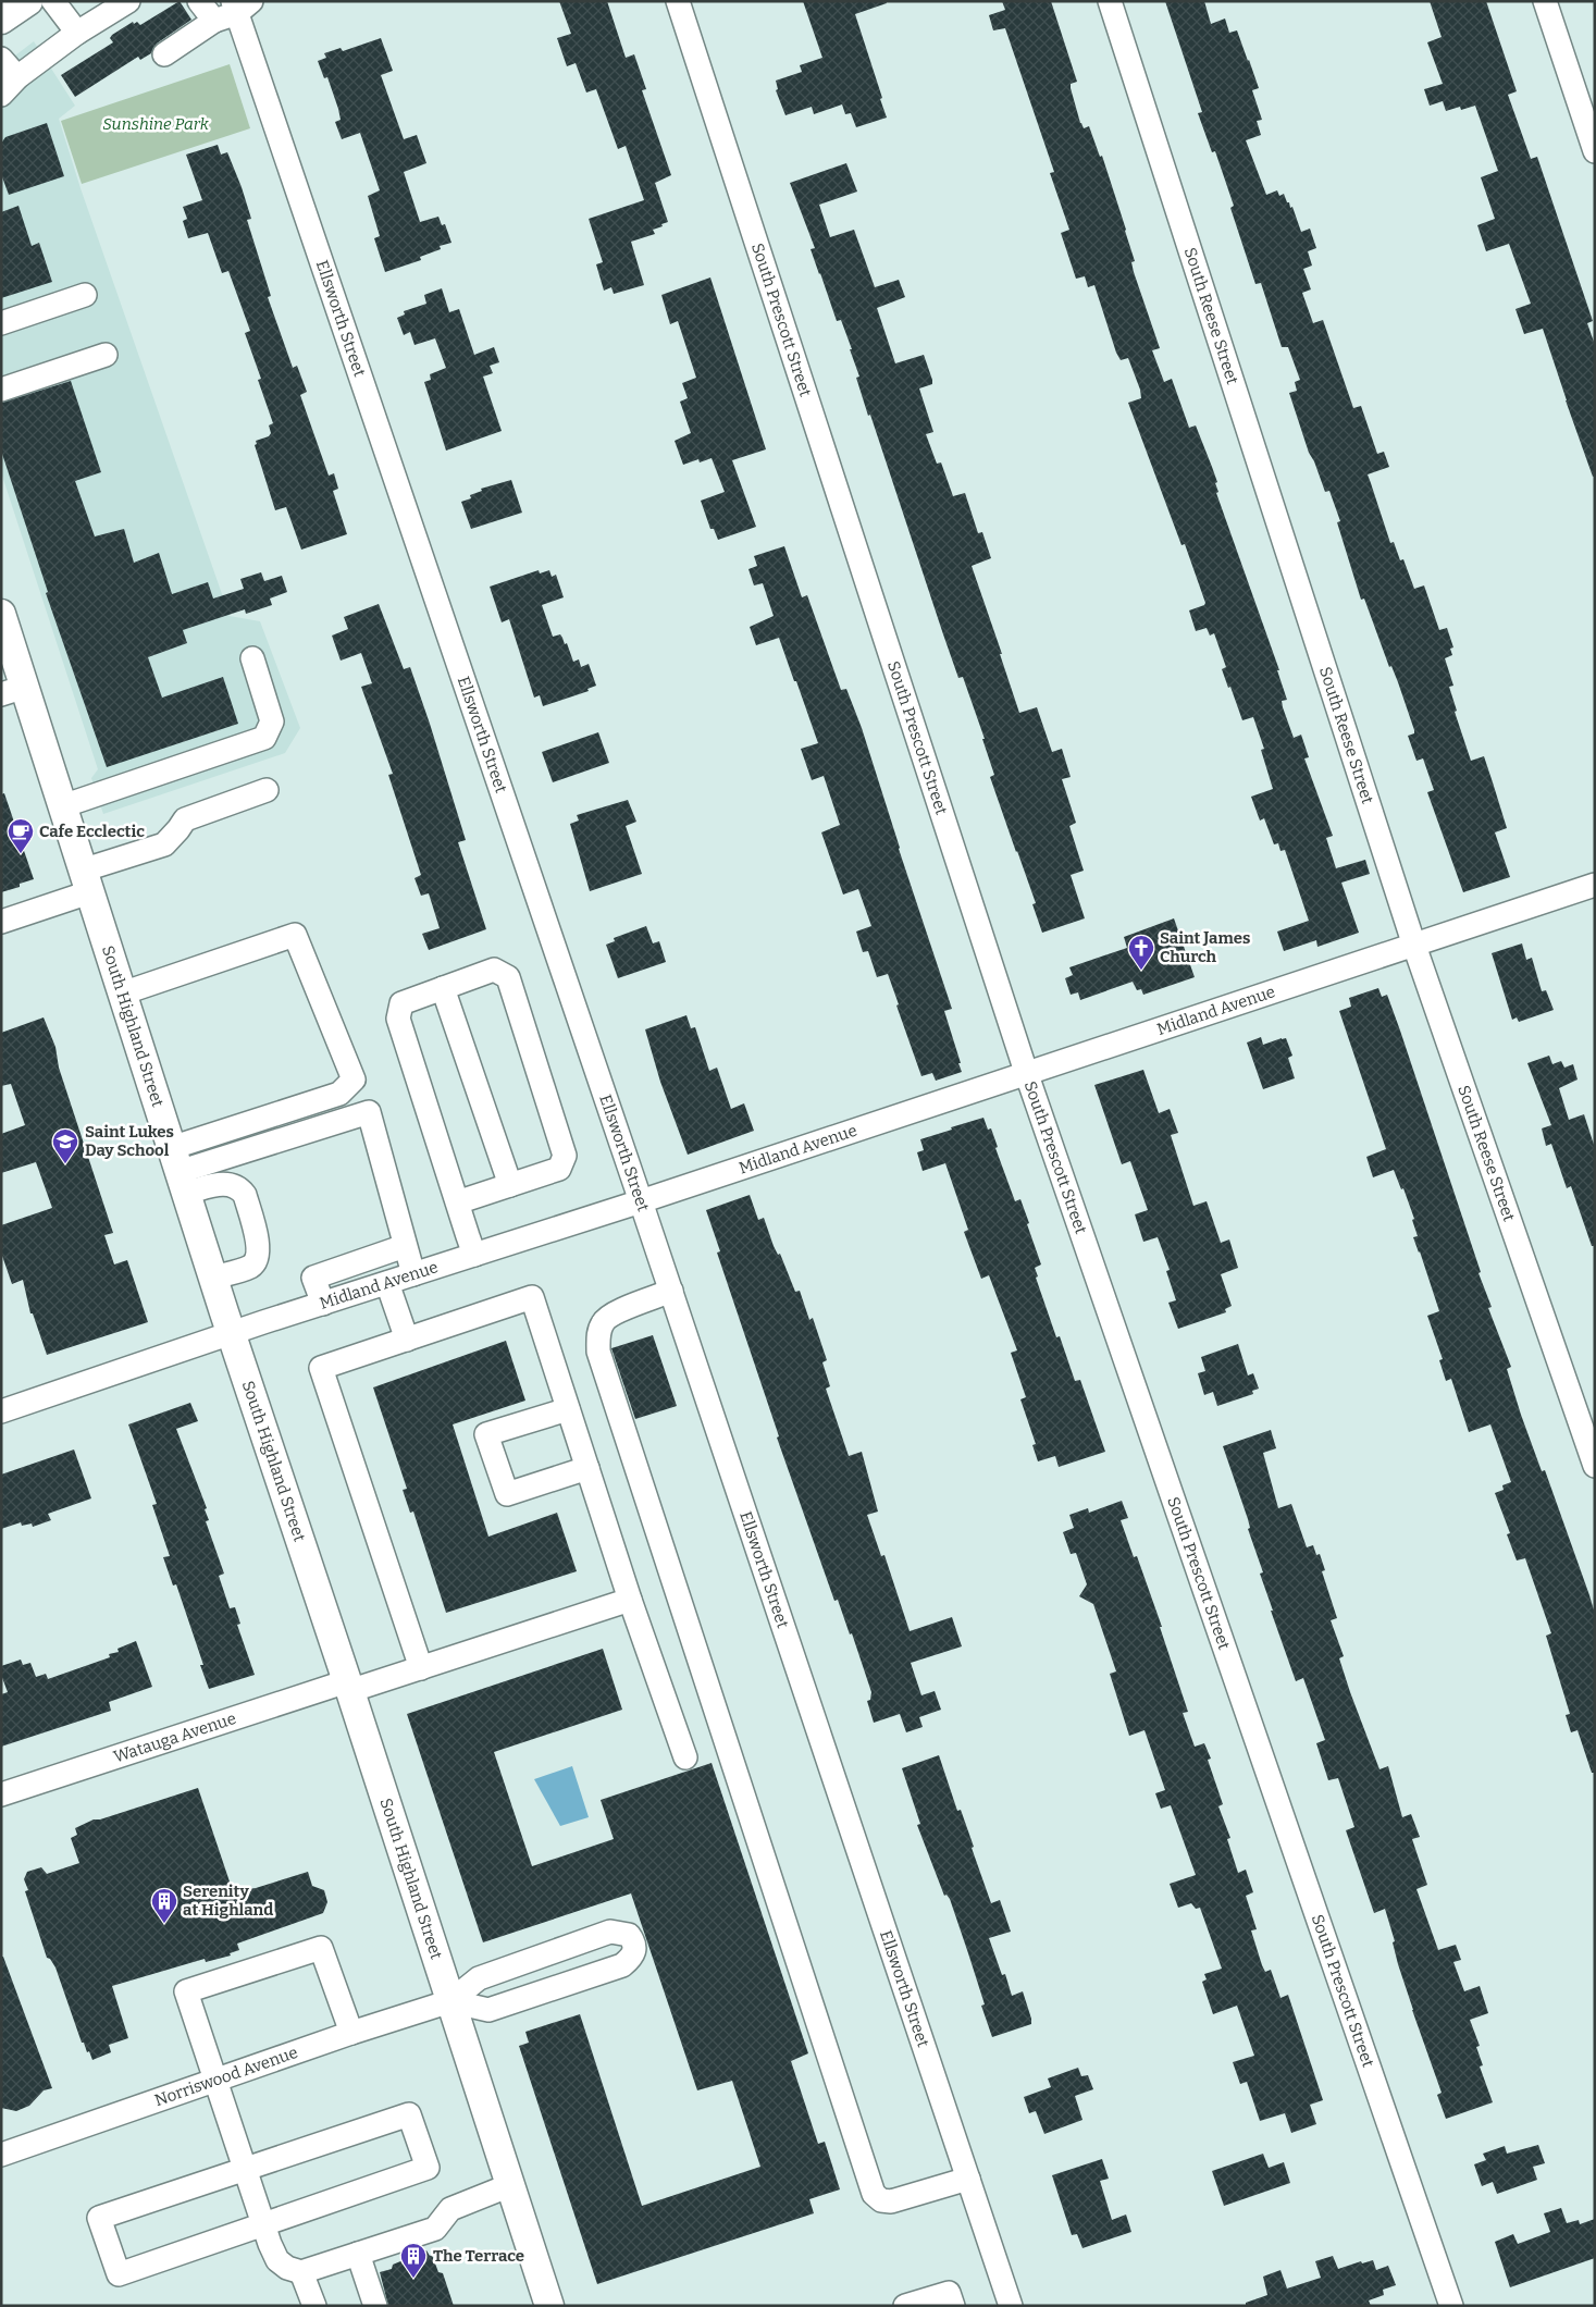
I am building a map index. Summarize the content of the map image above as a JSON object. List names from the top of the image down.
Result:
{
  "streets": {
    "main road": ["South Highland Street"],
    "street": [
      "South Reese Street",
      "Ellsworth Street",
      "South Prescott Street",
      "Midland Avenue",
      "Watauga Avenue",
      "Norriswood Avenue"
    ]
  },
  "crossings": [
    ["South Reese Street", "Midland Avenue"],
    ["Ellsworth Street", "Midland Avenue"],
    ["South Prescott Street", "Midland Avenue"],
    ["Midland Avenue", "South Highland Street"],
    ["South Highland Street", "Watauga Avenue"],
    ["South Highland Street", "Norriswood Avenue"]
  ],
  "parks": ["Sunshine Park"],
  "places": {
    "cafe": ["Cafe Ecclectic"],
    "church": ["Saint James Church"],
    "school or university": ["Saint Lukes Day School"],
    "building": ["Serenity at Highland", "The Terrace"]
  }
}
